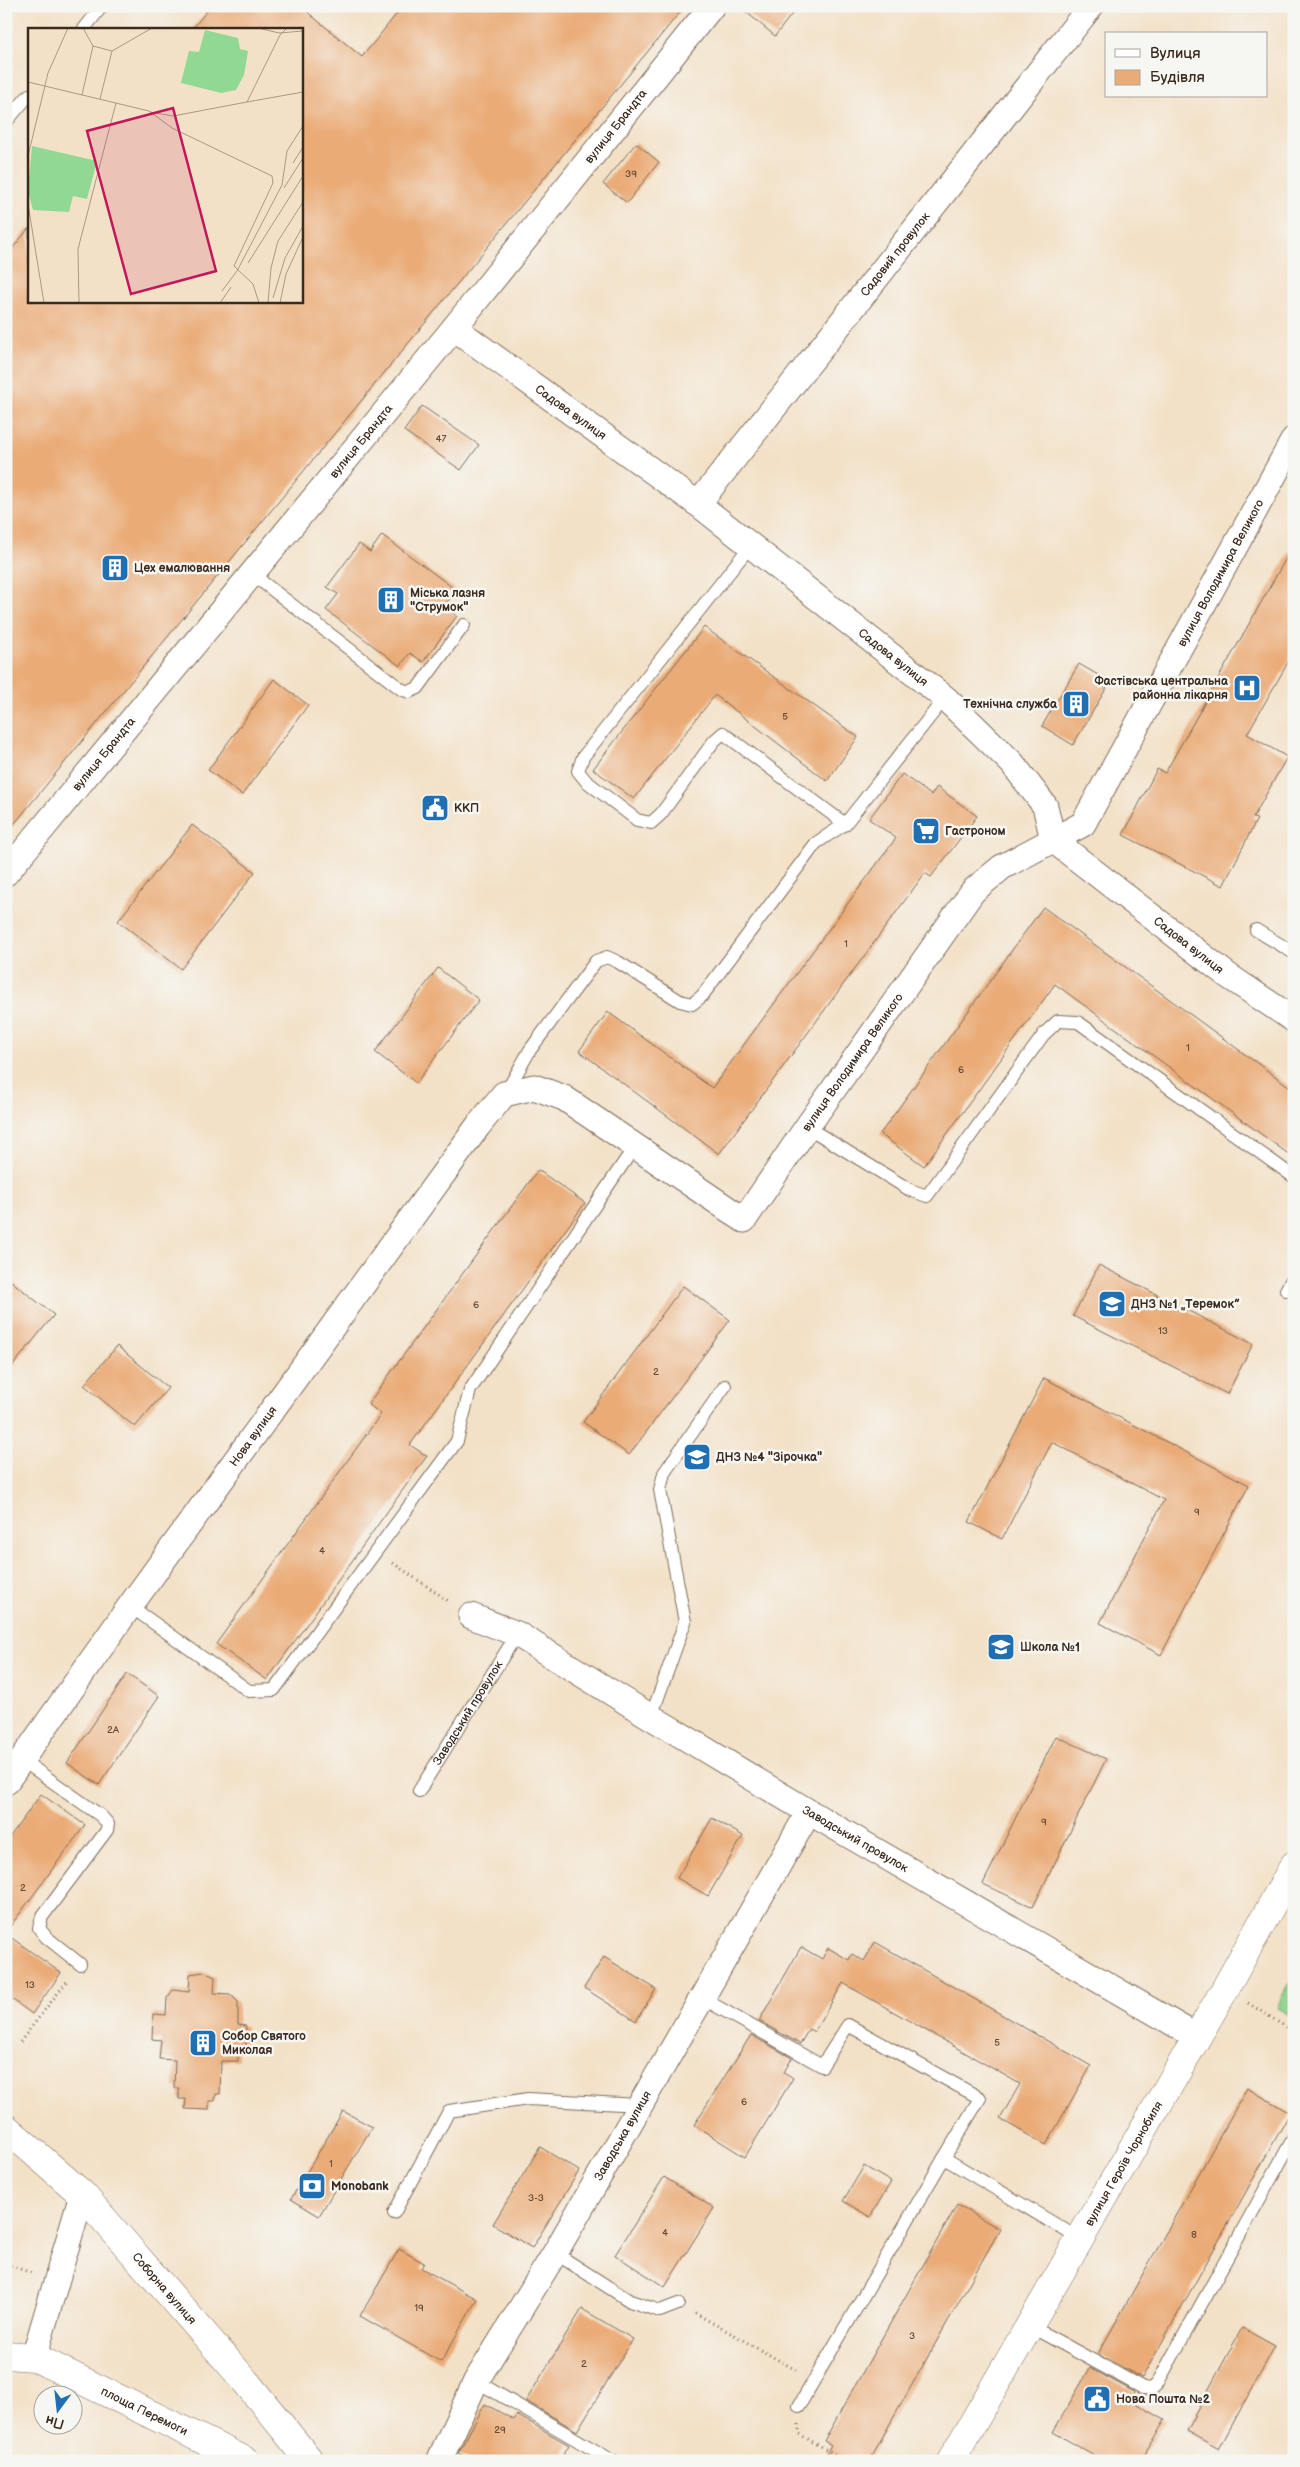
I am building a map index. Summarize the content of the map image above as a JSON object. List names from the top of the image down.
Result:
{
  "streets": {
    "main road": ["вулиця Героїв Чорнобиля", "Соборна вулиця", "площа Перемоги"],
    "street": [
      "вулиця Брандта",
      "Садовий провулок",
      "Садова вулиця",
      "вулиця Володимира Великого",
      "Нова вулиця",
      "Заводський провулок",
      "Заводська вулиця"
    ]
  },
  "crossings": [
    ["вулиця Брандта", "Садова вулиця"],
    ["Садовий провулок", "Садова вулиця"],
    ["Садова вулиця", "вулиця Володимира Великого"],
    ["вулиця Володимира Великого", "Нова вулиця"],
    ["Заводський провулок", "Заводська вулиця"],
    ["Заводський провулок", "вулиця Героїв Чорнобиля"]
  ],
  "places": {
    "building": [
      "Цех емалювання",
      "Міська лазня \"Струмок\"",
      "Технічна служба",
      "Собор Святого Миколая"
    ],
    "hospital": ["Фастівська центральна районна лікарня"],
    "public building": ["ККП", "Нова Пошта №2"],
    "supermarket": ["Гастроном"],
    "school or university": ["ДНЗ №1 „Теремок”", "ДНЗ №4 \"Зірочка\"", "Школа №1"],
    "bank": ["Monobank"]
  },
  "house_numbers": [
    "39",
    "47",
    "5",
    "1",
    "1",
    "6",
    "6",
    "13",
    "2",
    "9",
    "4",
    "2А",
    "9",
    "2",
    "13",
    "5",
    "6",
    "1",
    "3-3",
    "4",
    "8",
    "19",
    "3",
    "2",
    "29"
  ],
  "legend": ["Вулиця", "Будівля"],
  "north": "bottom"
}
